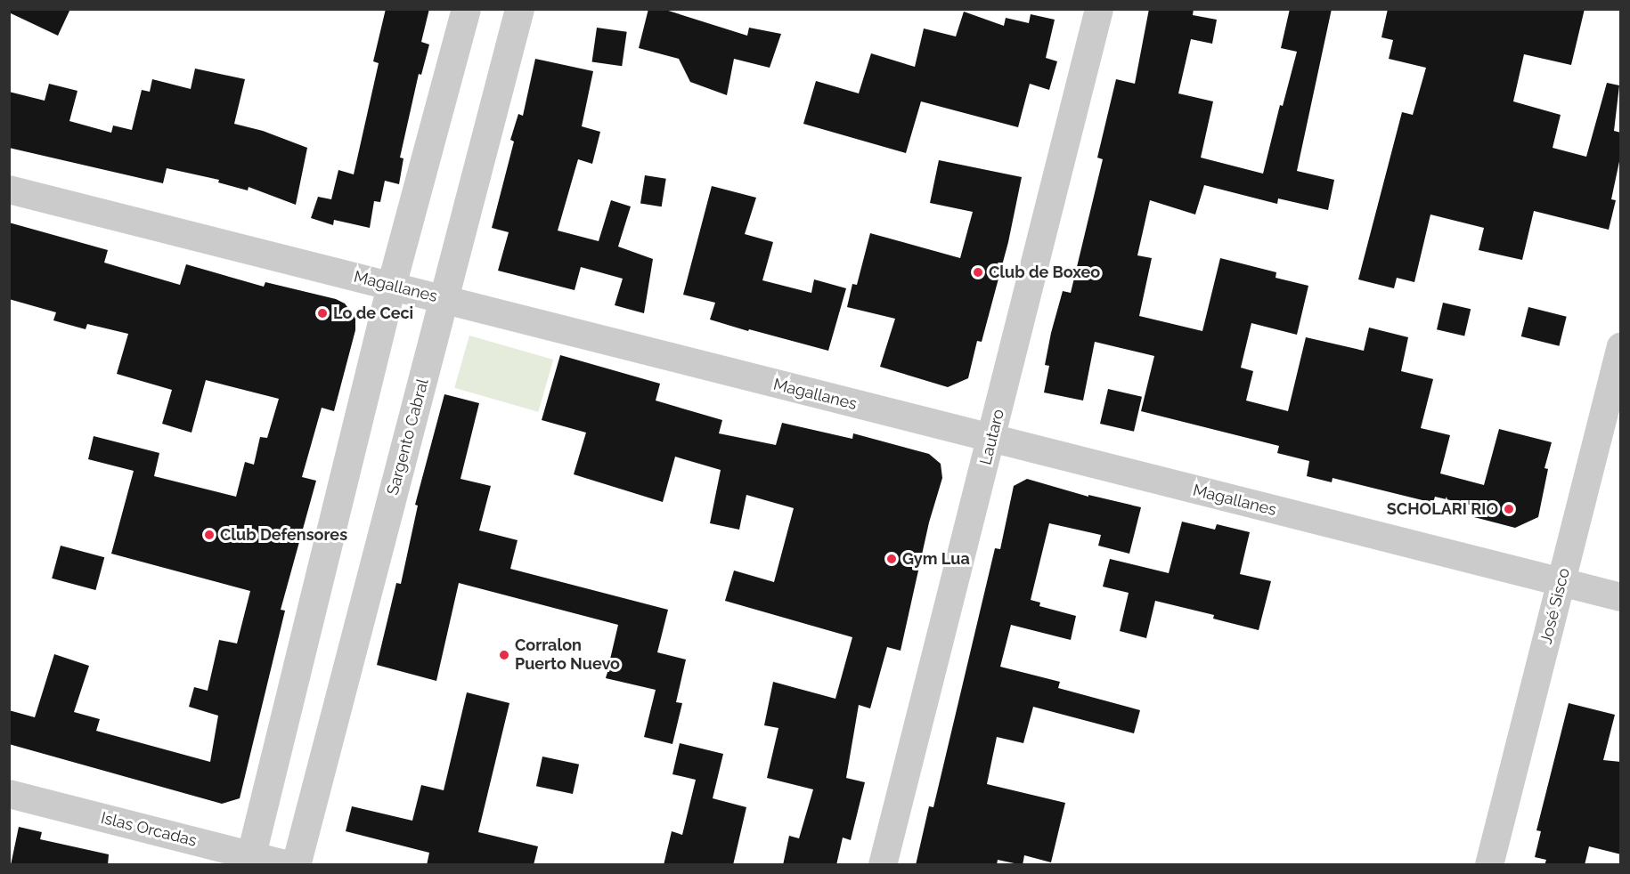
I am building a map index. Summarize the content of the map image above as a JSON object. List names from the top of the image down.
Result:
{
  "streets": {
    "street": [
      "Magallanes",
      "Sargento Cabral",
      "Lautaro",
      "José Sisco",
      "Islas Orcadas"
    ]
  },
  "crossings": [
    ["Magallanes", "Sargento Cabral"],
    ["Magallanes", "Lautaro"],
    ["Magallanes", "José Sisco"]
  ],
  "places": [
    "Club de Boxeo",
    "Lo de Ceci",
    "SCHOLARI RIO",
    "Club Defensores",
    "Gym Lua",
    "Corralon Puerto Nuevo"
  ]
}
